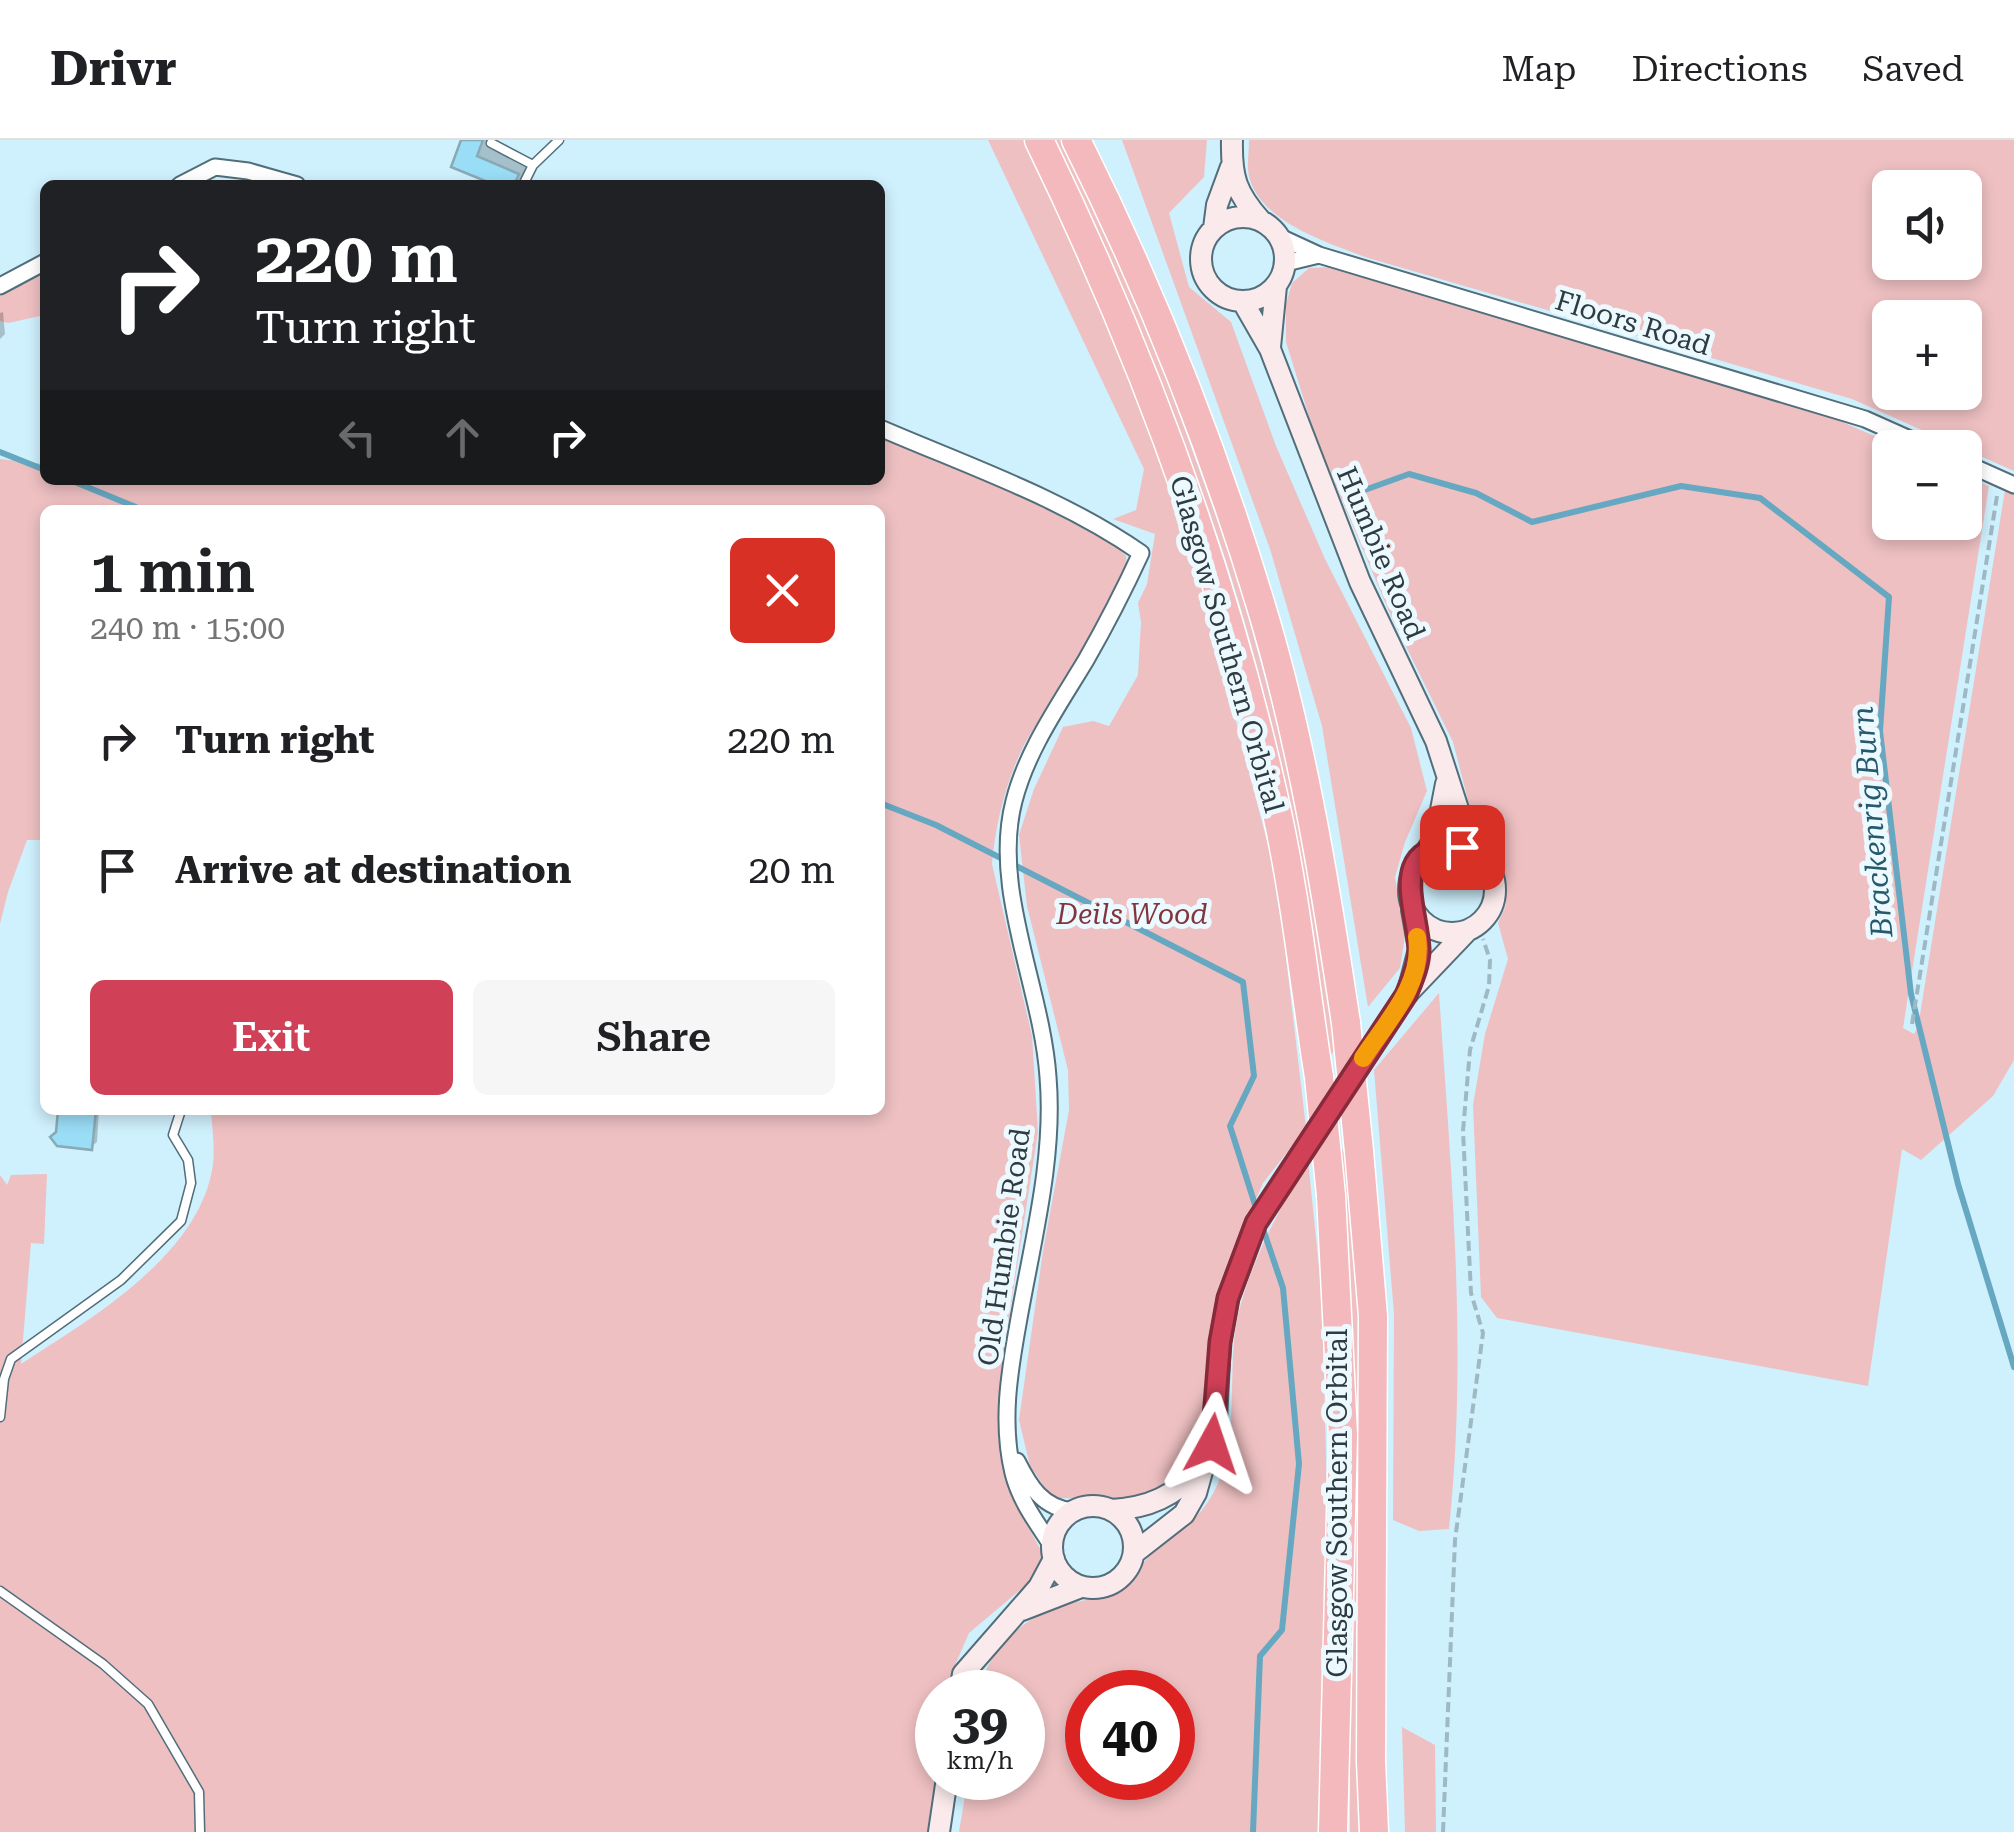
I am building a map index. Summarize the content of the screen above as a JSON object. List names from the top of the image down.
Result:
{
  "streets": {
    "highway": ["Glasgow Southern Orbital"],
    "street": ["Floors Road", "Humbie Road", "Old Humbie Road"]
  },
  "crossings": [
    ["Floors Road", "Humbie Road"]
  ],
  "water": ["Brackenrig Burn"],
  "parks": ["Deils Wood"],
  "page": {
    "header": "Drivr",
    "nav": ["Map", "Directions", "Saved"],
    "map_buttons": ["+", "−"],
    "turn": ["220 m", "Turn right"],
    "heading": ["1 min", "240 m · 15:00"],
    "list": [
      {
        "name": "Turn right",
        "value": "220 m"
      },
      {
        "name": "Arrive at destination",
        "value": "20 m"
      }
    ],
    "buttons": ["Exit", "Share"],
    "speed": "39 km/h",
    "limit": "40"
  }
}
